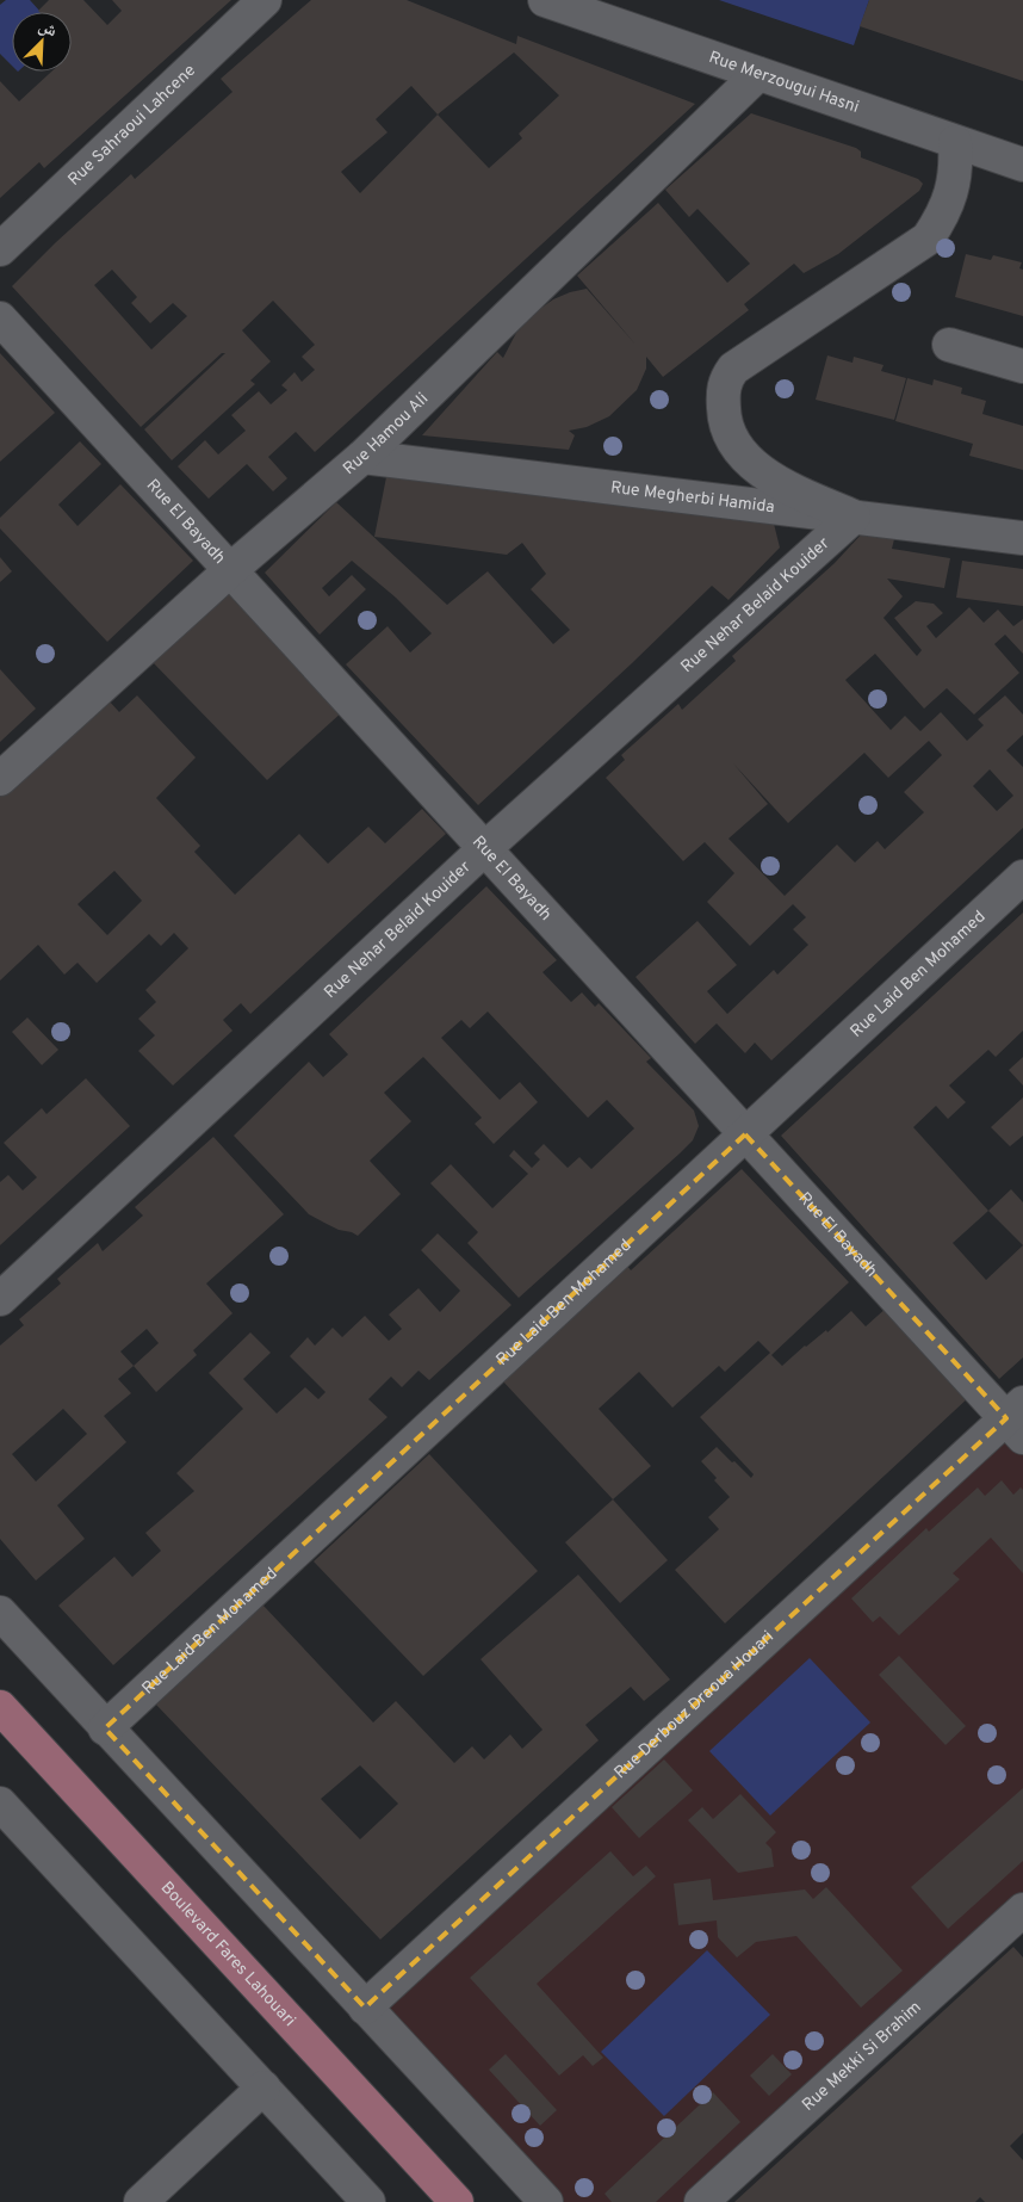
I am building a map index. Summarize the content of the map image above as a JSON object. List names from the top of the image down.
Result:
{
  "streets": {
    "main road": ["Boulevard Fares Lahouari"],
    "street": [
      "Rue Merzougui Hasni",
      "Rue Sahraoui Lahcene",
      "Rue Hamou Ali",
      "Rue Megherbi Hamida",
      "Rue El Bayadh",
      "Rue Nehar Belaid Kouider",
      "Rue Laid Ben Mohamed",
      "Rue Derbouz Draoua Houari",
      "Rue Mekki Si Brahim"
    ]
  },
  "crossings": [
    ["Rue Merzougui Hasni", "Rue Hamou Ali"],
    ["Rue Hamou Ali", "Rue Megherbi Hamida"],
    ["Rue Hamou Ali", "Rue El Bayadh"],
    ["Rue Megherbi Hamida", "Rue Nehar Belaid Kouider"],
    ["Rue El Bayadh", "Rue Nehar Belaid Kouider"],
    ["Rue El Bayadh", "Rue Laid Ben Mohamed"],
    ["Rue El Bayadh", "Rue Derbouz Draoua Houari"]
  ],
  "north": "top right"
}
